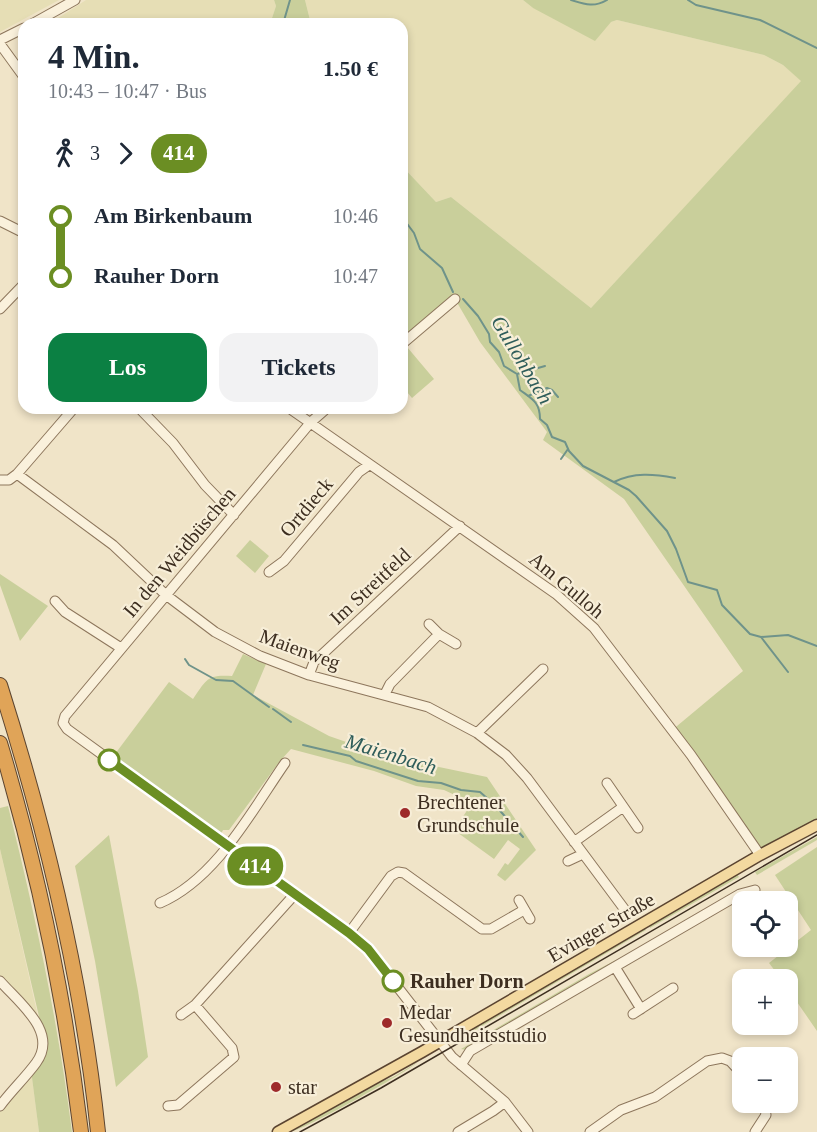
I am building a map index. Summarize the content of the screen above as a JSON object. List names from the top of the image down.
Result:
{
  "streets": {
    "main road": ["Evinger Straße"],
    "street": [
      "Ortdieck",
      "In den Weidbüschen",
      "Am Gulloh",
      "Im Streitfeld",
      "Maienweg"
    ]
  },
  "crossings": [
    ["Ortdieck", "Am Gulloh"],
    ["In den Weidbüschen", "Am Gulloh"],
    ["In den Weidbüschen", "Maienweg"],
    ["Am Gulloh", "Im Streitfeld"],
    ["Am Gulloh", "Evinger Straße"],
    ["Im Streitfeld", "Maienweg"]
  ],
  "water": ["Gullohbach", "Maienbach"],
  "places": [
    "Brechtener Grundschule",
    "Rauher Dorn",
    "Medar Gesundheitsstudio",
    "star"
  ],
  "lines": ["bus line 414"],
  "page": {
    "on_map": "414",
    "heading": ["4 Min.", "10:43 – 10:47 · Bus", "1.50 €"],
    "legs": ["3", "414"],
    "list": [
      {
        "name": "Am Birkenbaum",
        "value": "10:46"
      },
      {
        "name": "Rauher Dorn",
        "value": "10:47"
      }
    ],
    "buttons": ["Los", "Tickets"],
    "map_buttons": ["+", "−"]
  }
}
